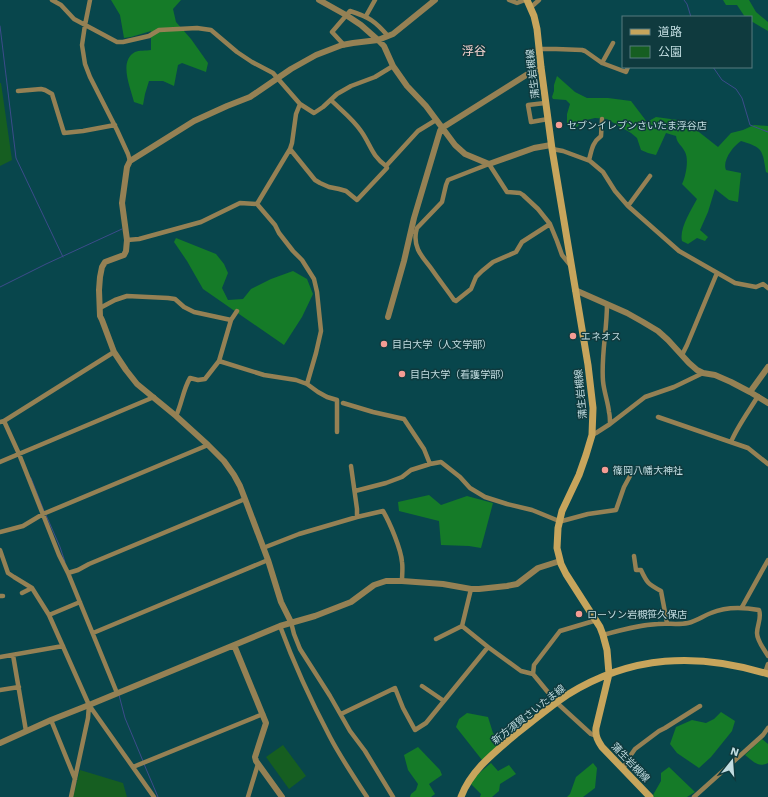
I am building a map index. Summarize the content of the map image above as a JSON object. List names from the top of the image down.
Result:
{
  "streets": {
    "main road": ["蒲生岩槻線", "新方須賀さいたま線"]
  },
  "crossings": [
    ["蒲生岩槻線", "新方須賀さいたま線"]
  ],
  "districts": ["浮谷"],
  "places": [
    "セブンイレブンさいたま浮谷店",
    "エネオス",
    "目白大学（人文学部）",
    "目白大学（看護学部）",
    "篠岡八幡大神社",
    "ローソン岩槻笹久保店"
  ],
  "legend": ["道路", "公園"],
  "north": "top"
}
